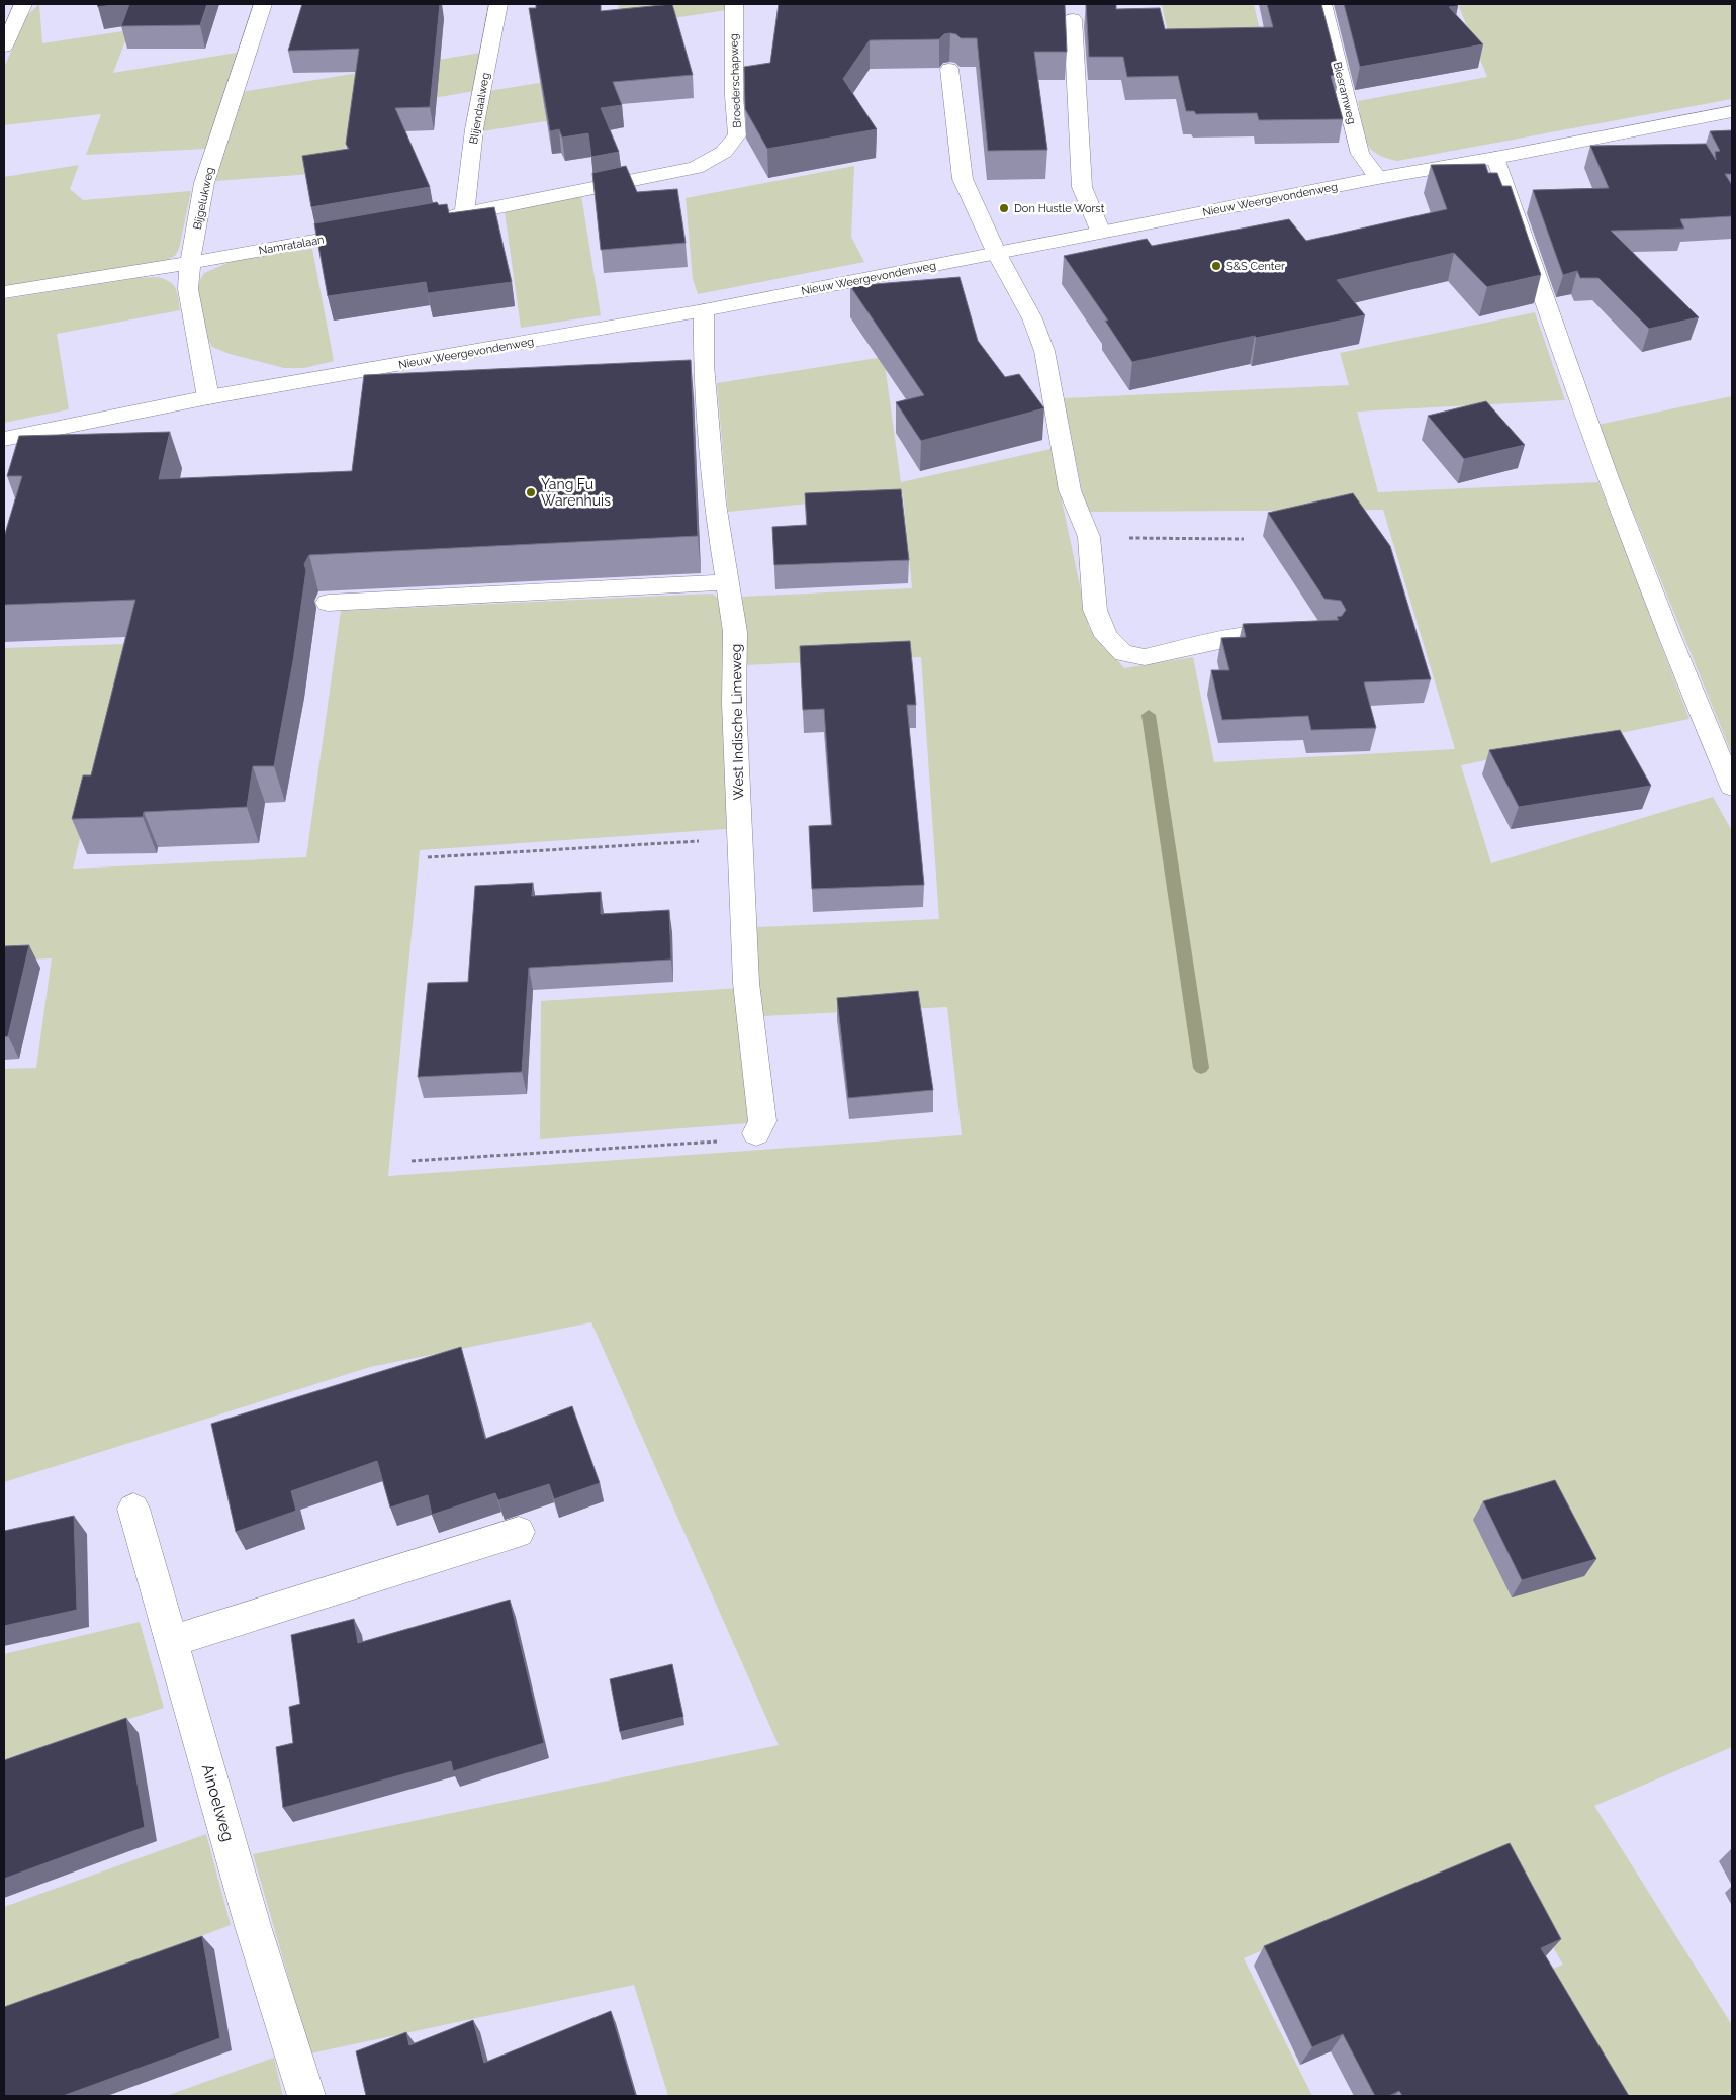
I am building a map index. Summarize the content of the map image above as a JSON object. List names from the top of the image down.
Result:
{
  "streets": {
    "street": [
      "Broederschapweg",
      "Biesramweg",
      "Blijendaalweg",
      "Bijgelukweg",
      "Nieuw Weergevondenweg",
      "Namratalaan",
      "West Indische Limeweg",
      "Ainoelweg"
    ]
  },
  "crossings": [
    ["Broederschapweg", "Blijendaalweg"],
    ["Biesramweg", "Nieuw Weergevondenweg"],
    ["Bijgelukweg", "Nieuw Weergevondenweg"],
    ["Bijgelukweg", "Namratalaan"],
    ["Nieuw Weergevondenweg", "West Indische Limeweg"]
  ],
  "places": ["Don Hustle Worst", "S&S Center", "Yang Fu Warenhuis"]
}
